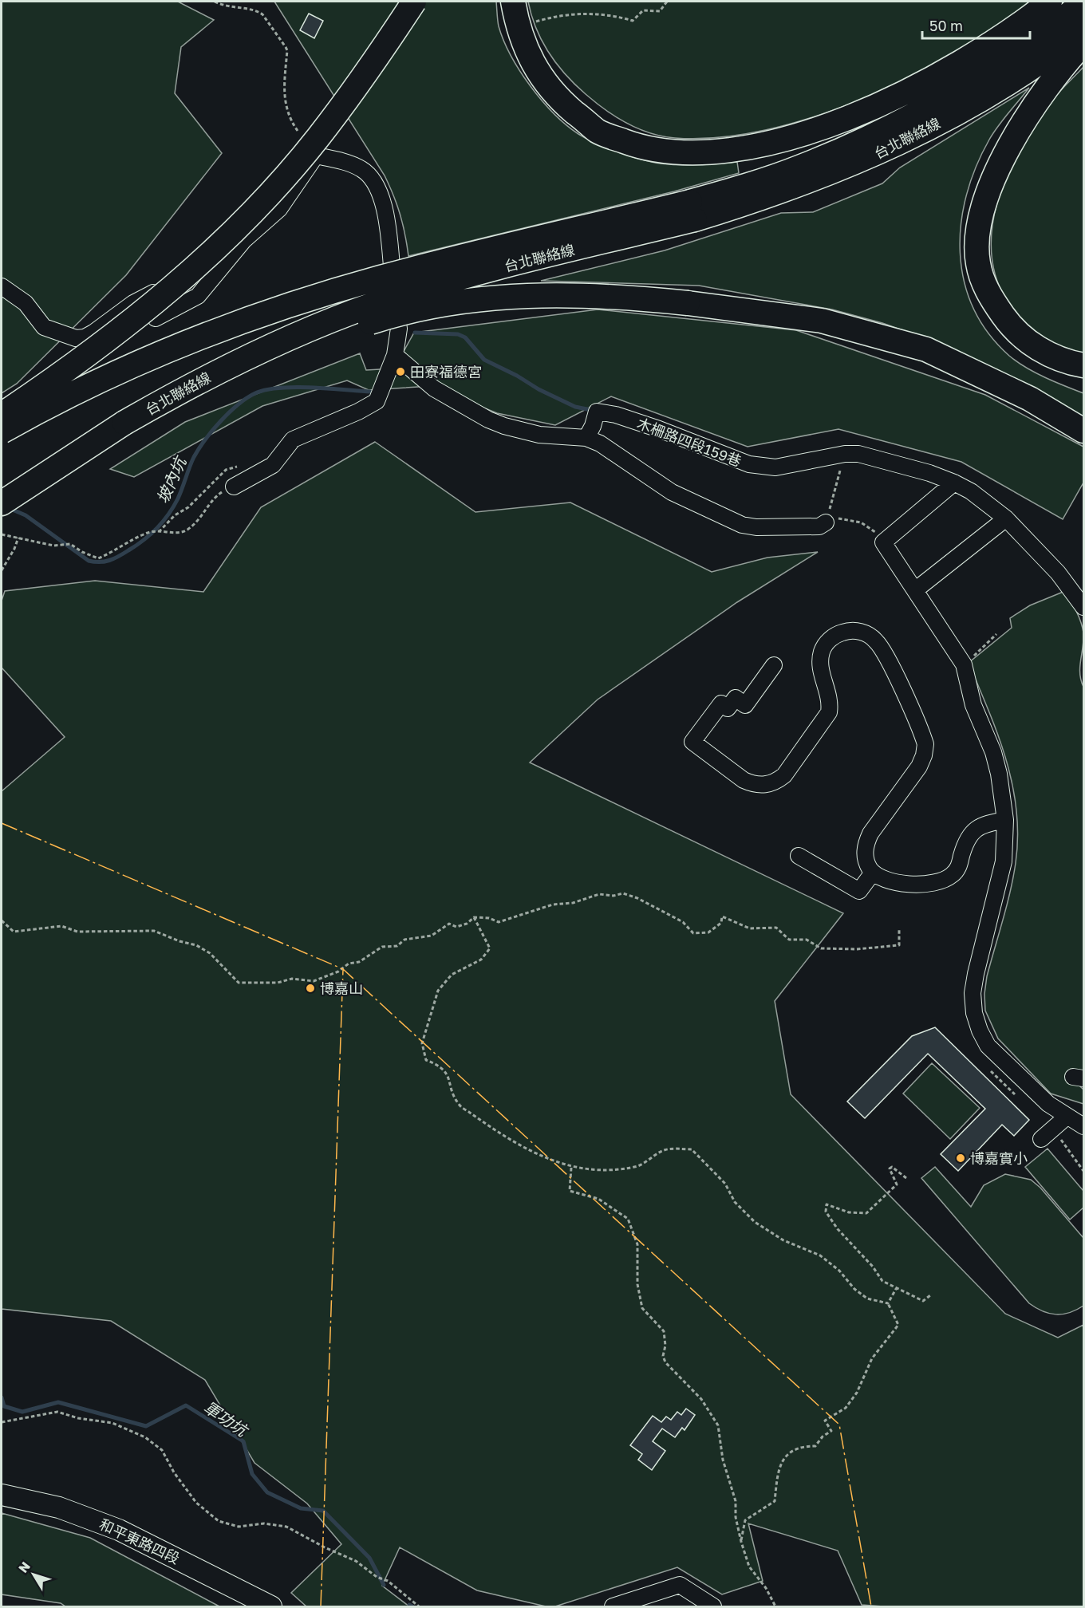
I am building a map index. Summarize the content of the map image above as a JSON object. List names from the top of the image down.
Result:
{
  "streets": {
    "highway": ["台北聯絡線"],
    "main road": ["和平東路四段"],
    "street": ["木柵路四段159巷"]
  },
  "water": ["坡內坑", "軍功坑"],
  "places": ["田寮福德宮", "博嘉山", "博嘉實小"],
  "scale_bar": "50 m",
  "north": "top left"
}
